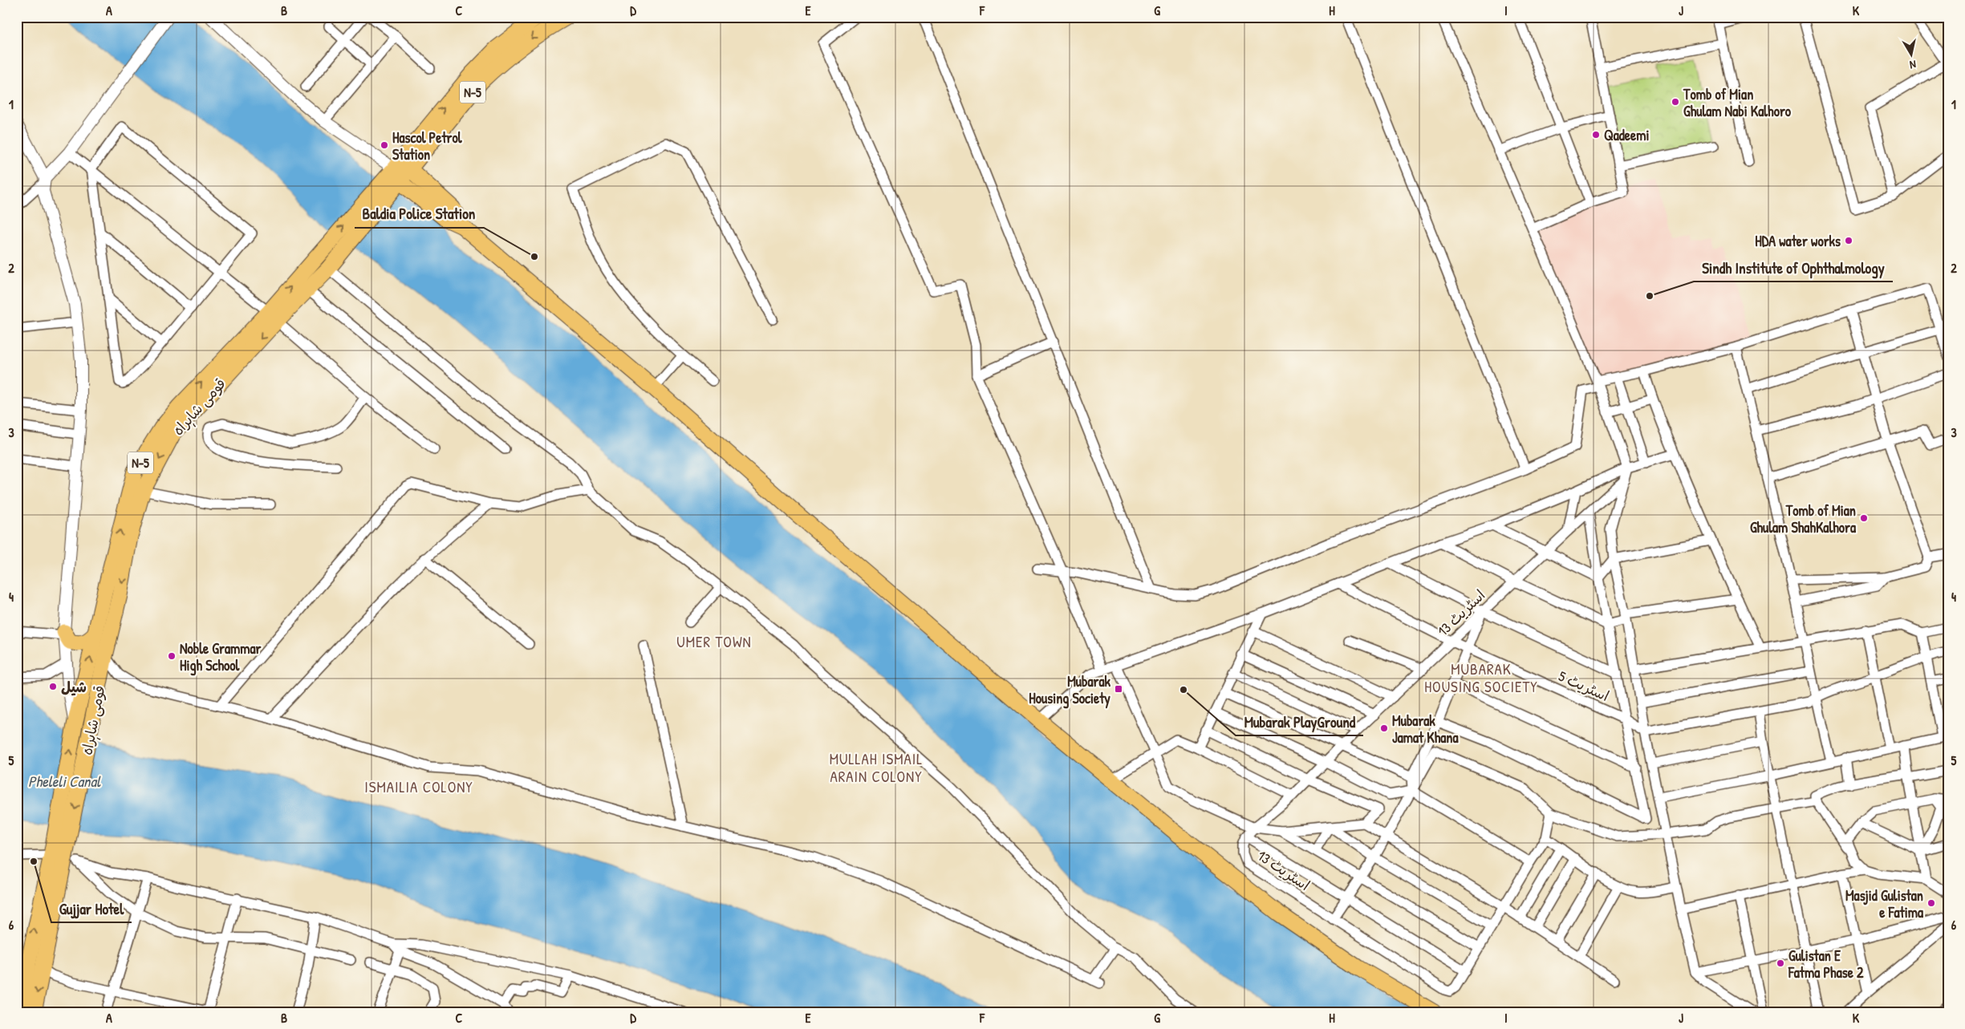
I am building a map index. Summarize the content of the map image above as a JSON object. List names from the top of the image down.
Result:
{
  "streets": {
    "main road": ["N-5", "قومی شاہراہ"],
    "street": ["اسٹریٹ 13", "اسٹریٹ 5"]
  },
  "crossings": [
    ["اسٹریٹ 13", "اسٹریٹ 5"]
  ],
  "districts": [
    "UMER TOWN",
    "MUBARAK HOUSING SOCIETY",
    "MULLAH ISMAIL ARAIN COLONY",
    "ISMAILIA COLONY"
  ],
  "water": ["Pheleli Canal"],
  "places": {
    "other": [
      "Tomb of Mian Ghulam Nabi Kalhoro",
      "Qadeemi",
      "Hascol Petrol Station",
      "HDA water works",
      "Baldia Police Station",
      "Sindh Institute of Ophthalmology",
      "Tomb of Mian Ghulam ShahKalhora",
      "Noble Grammar High School",
      "شیل",
      "Mubarak PlayGround",
      "Mubarak Jamat Khana",
      "Gujjar Hotel",
      "Masjid Gulistan e Fatima",
      "Gulistan E Fatma Phase 2"
    ],
    "transit": ["Mubarak Housing Society"]
  },
  "north": "bottom",
  "grid": {
    "columns": [
      "A",
      "B",
      "C",
      "D",
      "E",
      "F",
      "G",
      "H",
      "I",
      "J",
      "K"
    ],
    "rows": [
      "1",
      "2",
      "3",
      "4",
      "5",
      "6"
    ]
  }
}
